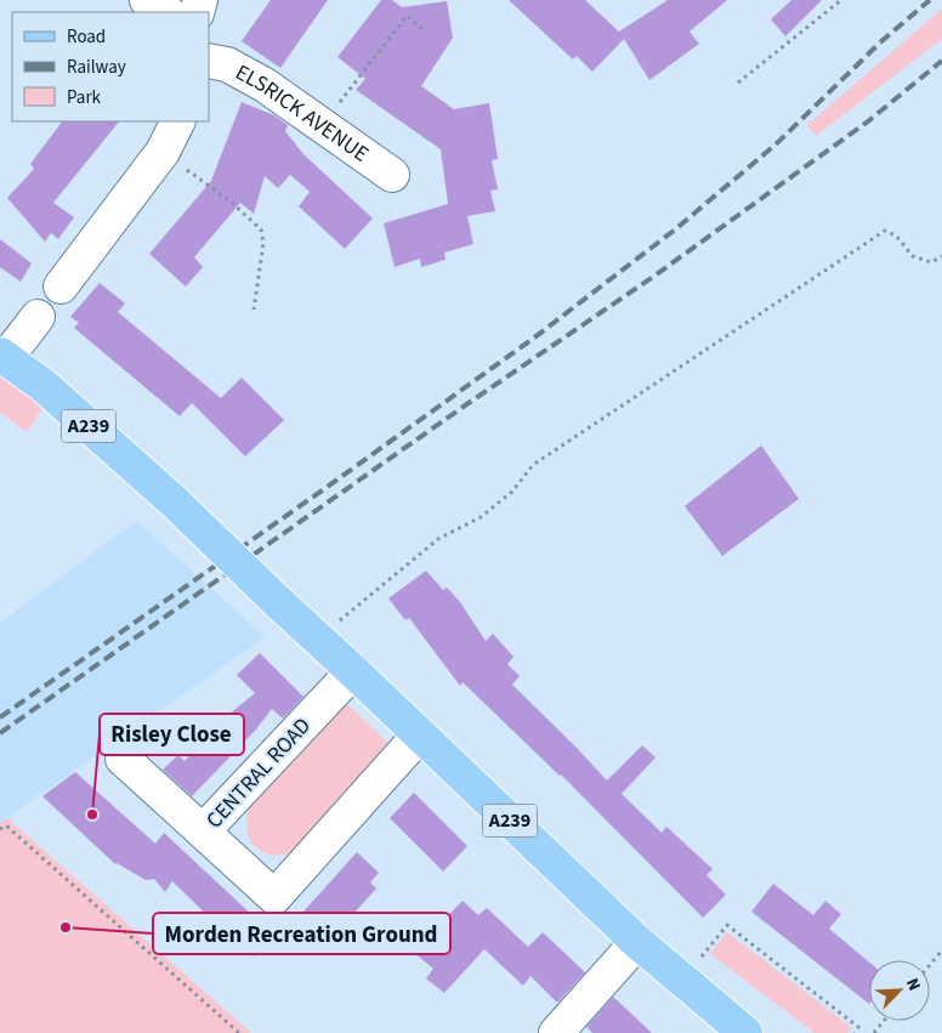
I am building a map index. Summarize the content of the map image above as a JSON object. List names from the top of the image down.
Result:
{
  "streets": {
    "main road": ["A239"],
    "street": ["ELSRICK AVENUE", "CENTRAL ROAD"]
  },
  "crossings": [
    ["A239", "CENTRAL ROAD"]
  ],
  "places": ["Risley Close", "Morden Recreation Ground"],
  "legend": ["Road", "Railway", "Park"],
  "north": "top right"
}
